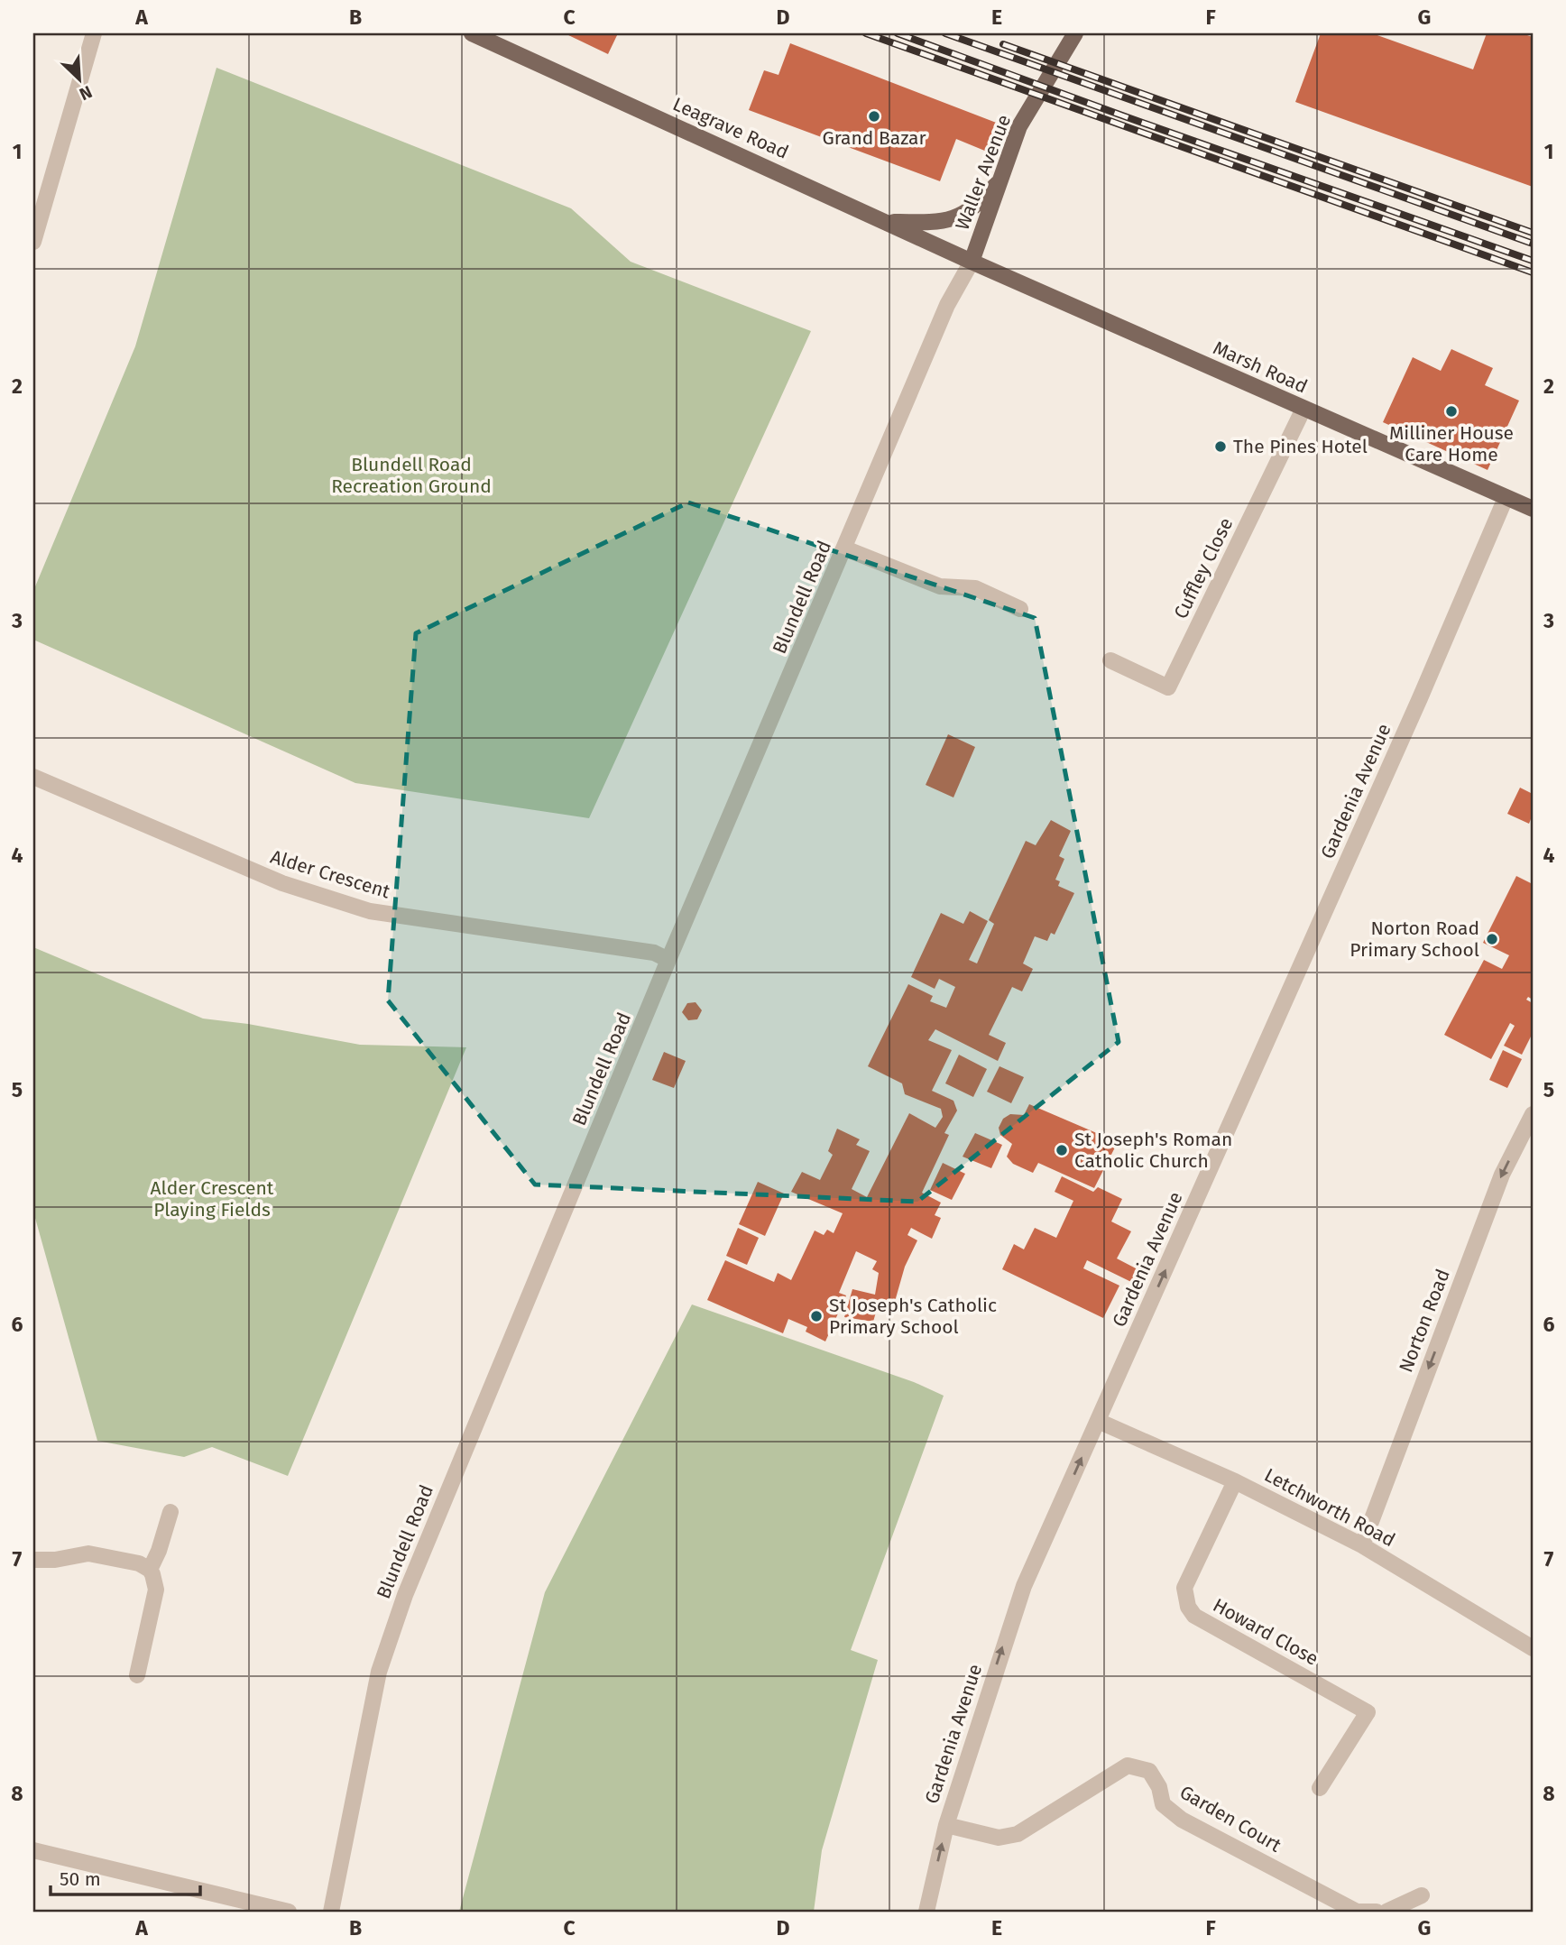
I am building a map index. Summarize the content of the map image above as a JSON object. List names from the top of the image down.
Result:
{
  "streets": {
    "main road": ["Leagrave Road", "Waller Avenue", "Marsh Road"],
    "street": [
      "Cuffley Close",
      "Blundell Road",
      "Gardenia Avenue",
      "Alder Crescent",
      "Norton Road",
      "Letchworth Road",
      "Howard Close",
      "Garden Court"
    ]
  },
  "crossings": [
    ["Leagrave Road", "Waller Avenue"],
    ["Leagrave Road", "Marsh Road"],
    ["Leagrave Road", "Blundell Road"],
    ["Waller Avenue", "Marsh Road"],
    ["Waller Avenue", "Blundell Road"],
    ["Marsh Road", "Cuffley Close"],
    ["Marsh Road", "Blundell Road"],
    ["Marsh Road", "Gardenia Avenue"],
    ["Blundell Road", "Alder Crescent"],
    ["Gardenia Avenue", "Letchworth Road"],
    ["Gardenia Avenue", "Garden Court"],
    ["Norton Road", "Letchworth Road"],
    ["Letchworth Road", "Howard Close"]
  ],
  "one_way": ["Gardenia Avenue", "Norton Road"],
  "parks": ["Blundell Road Recreation Ground", "Alder Crescent Playing Fields"],
  "places": [
    "Grand Bazar",
    "Milliner House Care Home",
    "The Pines Hotel",
    "Norton Road Primary School",
    "St Joseph's Roman Catholic Church",
    "St Joseph's Catholic Primary School"
  ],
  "scale_bar": "50 m",
  "north": "bottom right",
  "grid": {
    "columns": [
      "A",
      "B",
      "C",
      "D",
      "E",
      "F",
      "G"
    ],
    "rows": [
      "1",
      "2",
      "3",
      "4",
      "5",
      "6",
      "7",
      "8"
    ]
  }
}
